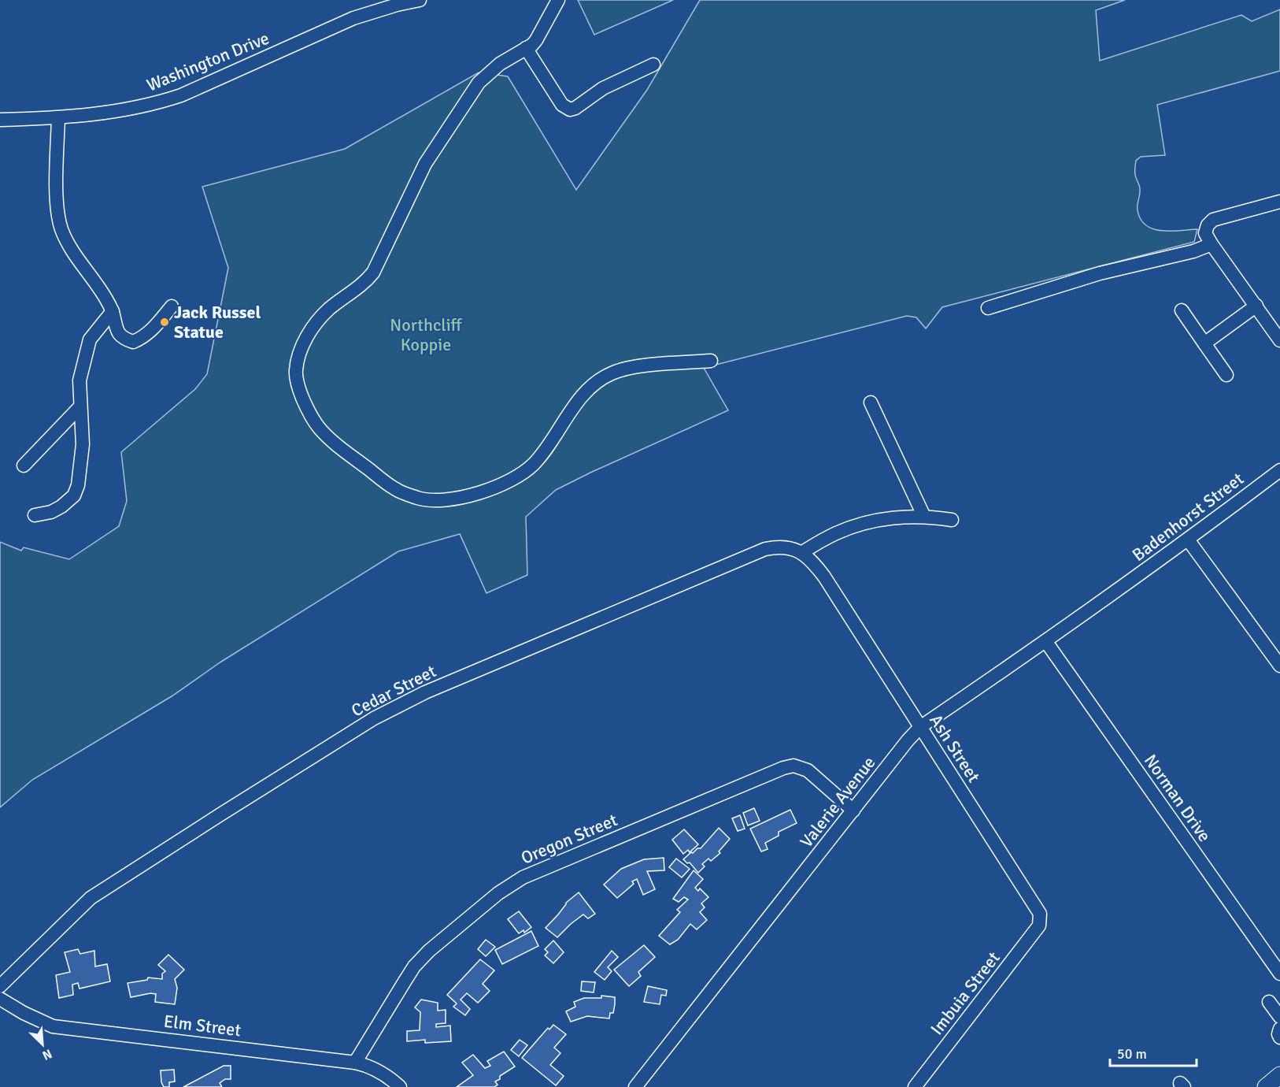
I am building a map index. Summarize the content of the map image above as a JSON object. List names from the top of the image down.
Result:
{
  "streets": {
    "street": [
      "Washington Drive",
      "Badenhorst Street",
      "Cedar Street",
      "Ash Street",
      "Norman Drive",
      "Valerie Avenue",
      "Oregon Street",
      "Imbuia Street",
      "Elm Street"
    ]
  },
  "crossings": [
    ["Badenhorst Street", "Valerie Avenue"],
    ["Cedar Street", "Ash Street"],
    ["Ash Street", "Valerie Avenue"],
    ["Ash Street", "Imbuia Street"],
    ["Norman Drive", "Valerie Avenue"],
    ["Valerie Avenue", "Oregon Street"],
    ["Oregon Street", "Elm Street"]
  ],
  "parks": ["Northcliff Koppie"],
  "places": ["Jack Russel Statue"],
  "scale_bar": "50 m",
  "north": "bottom right"
}
